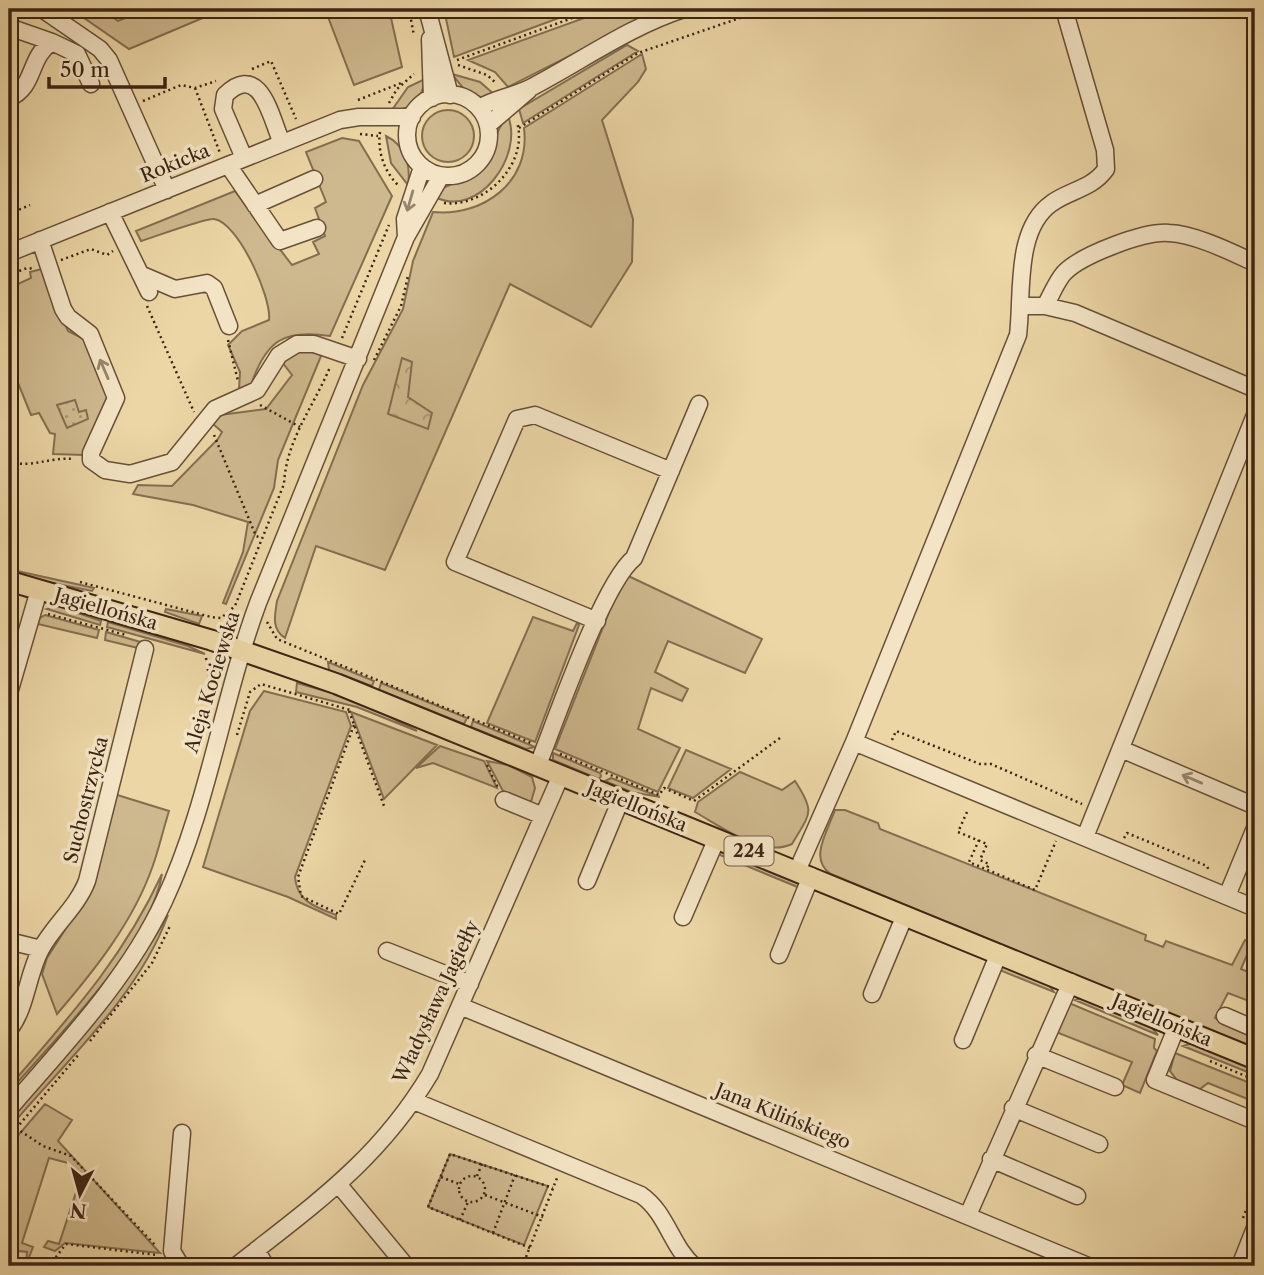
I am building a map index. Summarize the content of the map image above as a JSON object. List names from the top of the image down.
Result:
{
  "streets": {
    "main road": ["Jagiellońska", "224"],
    "street": [
      "Rokicka",
      "Aleja Kociewska",
      "Suchostrzycka",
      "Władysława Jagiełły",
      "Jana Kilińskiego"
    ]
  },
  "crossings": [
    ["Rokicka", "Aleja Kociewska"],
    ["Jagiellońska", "Aleja Kociewska"],
    ["Jagiellońska", "Władysława Jagiełły"],
    ["Władysława Jagiełły", "Jana Kilińskiego"]
  ],
  "scale_bar": "50 m",
  "north": "bottom"
}
